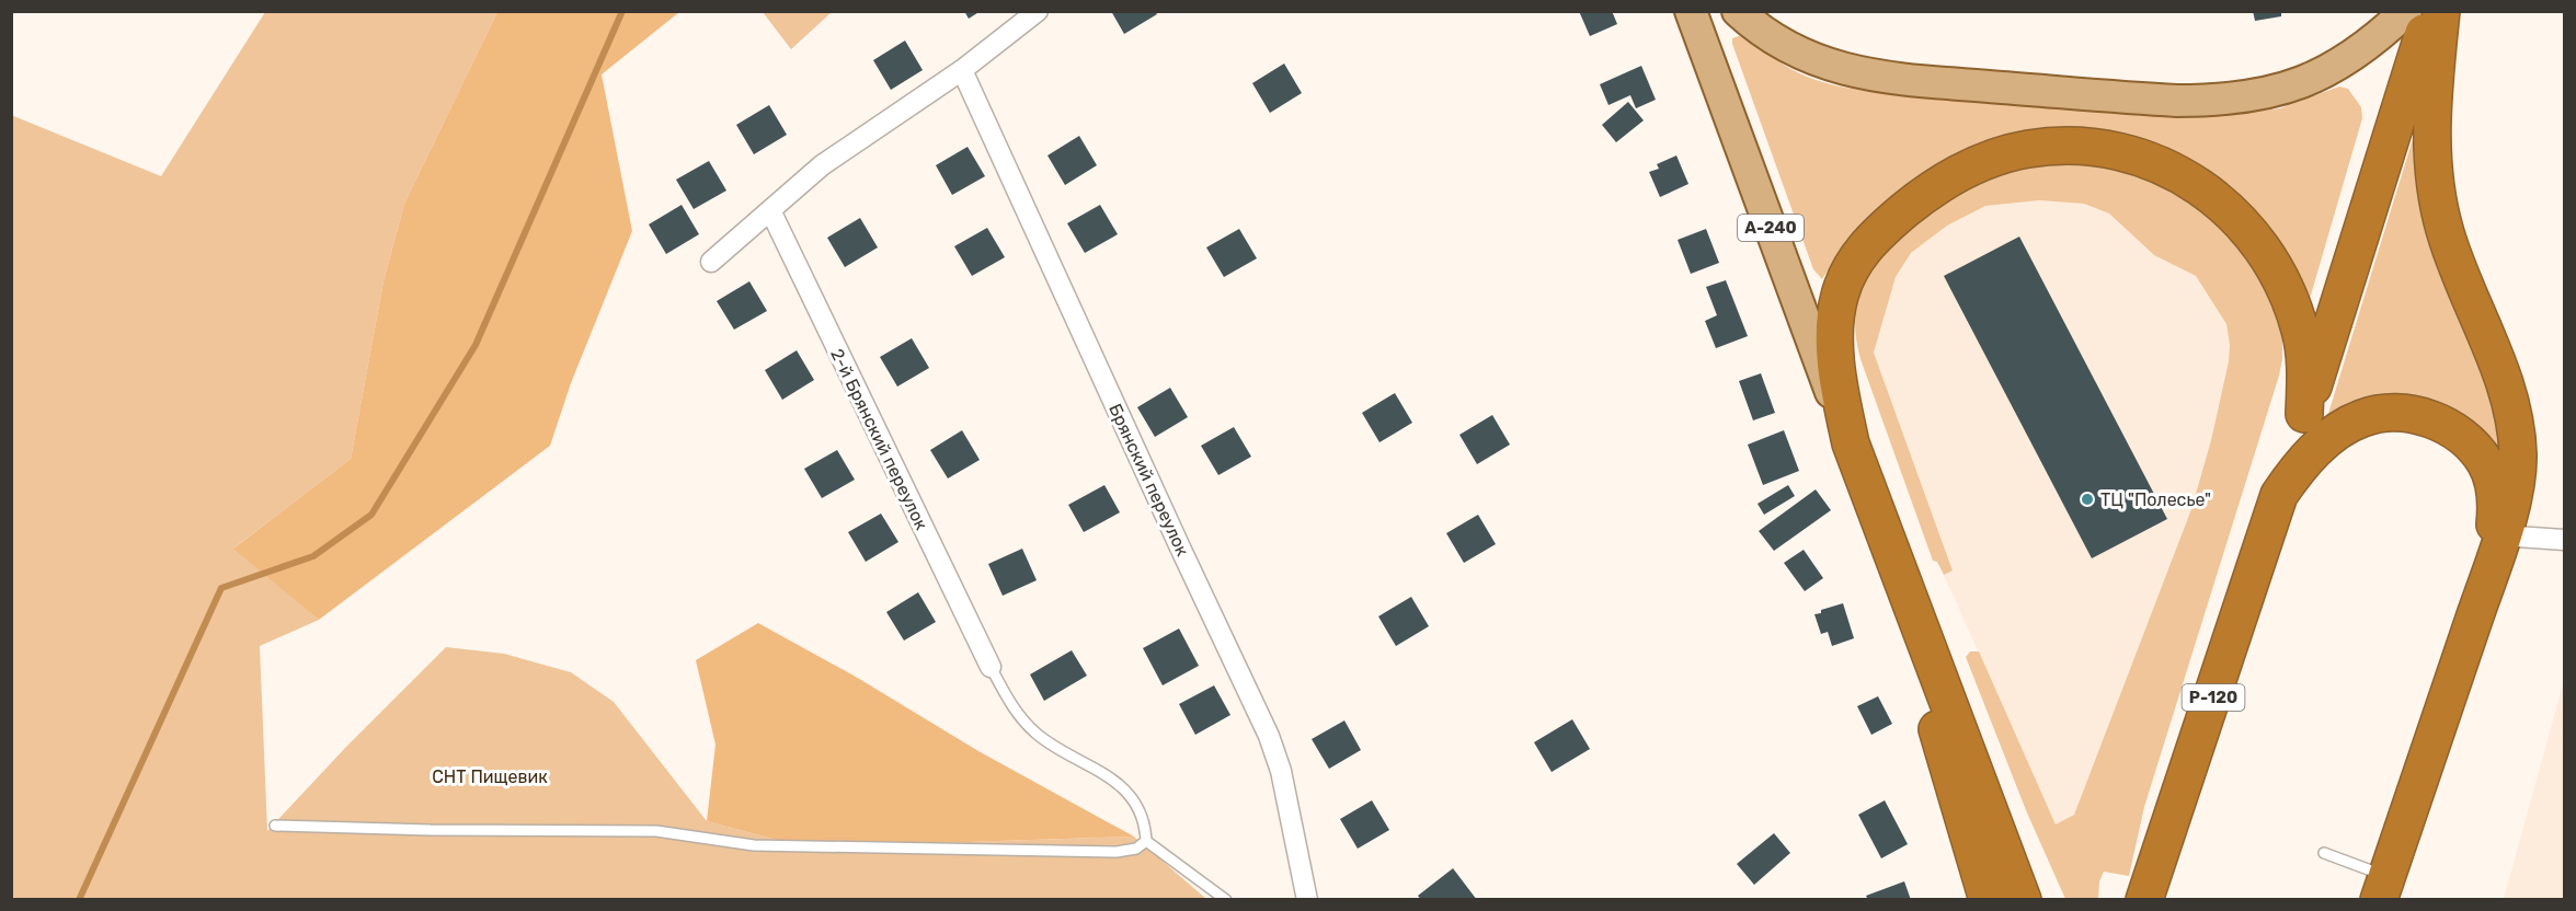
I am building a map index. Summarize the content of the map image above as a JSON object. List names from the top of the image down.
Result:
{
  "streets": {
    "highway": ["А-240", "Р-120"],
    "street": ["2-й Брянский переулок", "Брянский переулок"]
  },
  "parks": ["СНТ Пищевик"],
  "places": ["ТЦ \"Полесье\""]
}
